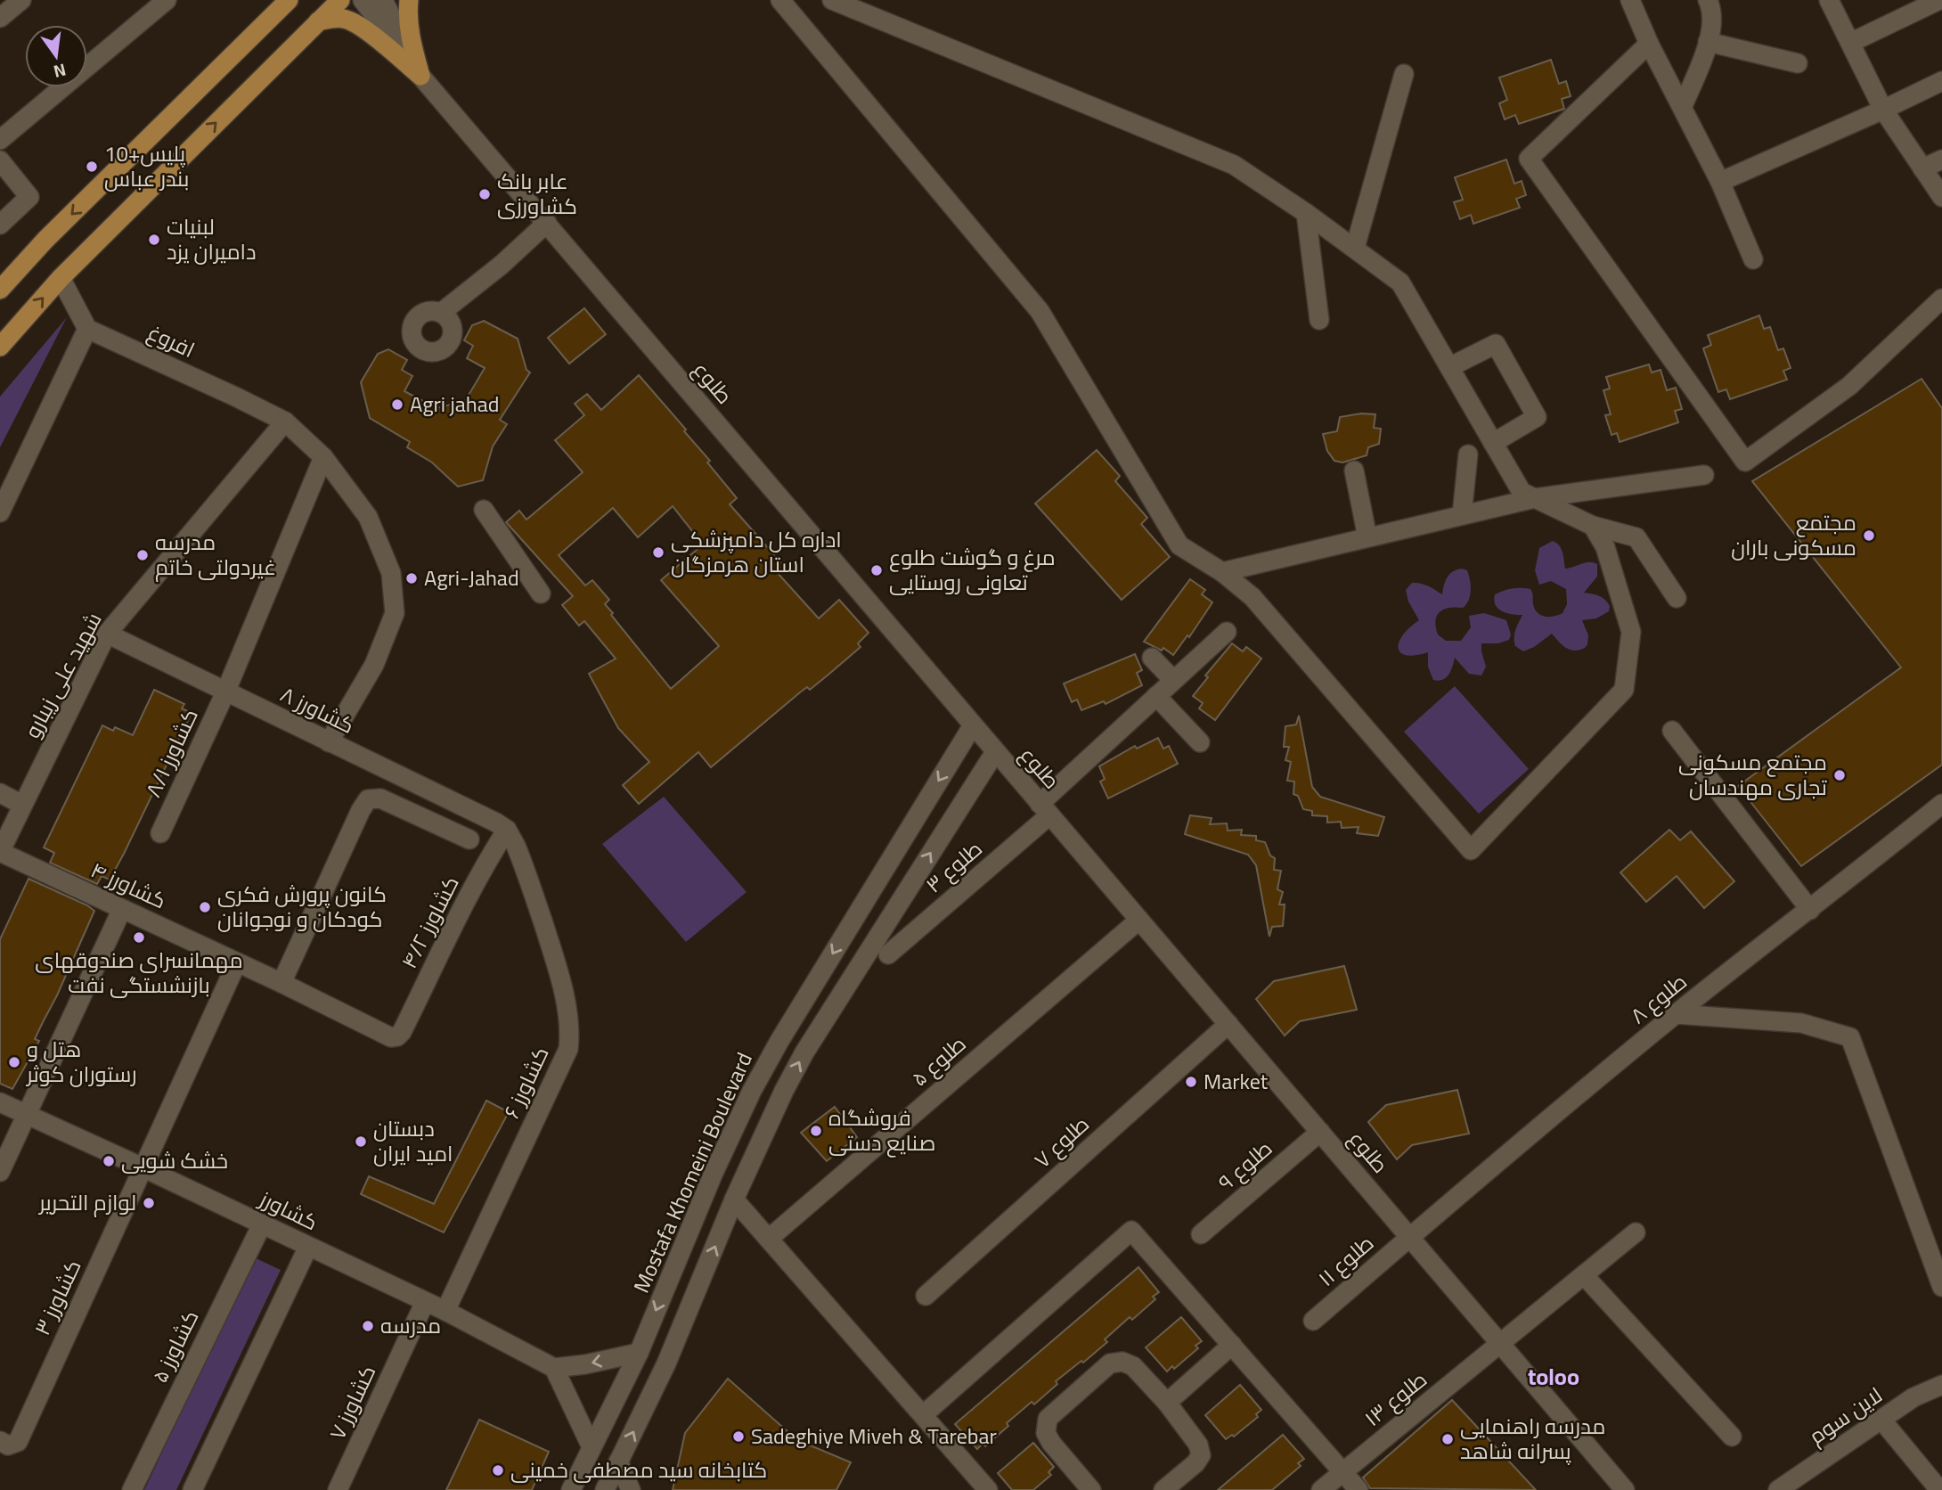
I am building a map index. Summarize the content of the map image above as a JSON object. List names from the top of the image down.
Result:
{
  "streets": {
    "street": [
      "افروغ",
      "طلوع",
      "شهید علی زیبارو",
      "کشاورز ۸",
      "کشاورز ۸/۱",
      "طلوع ۳",
      "کشاورز ۴",
      "کشاورز ۴/۲",
      "طلوع ۸",
      "طلوع ۵",
      "کشاورز ۶",
      "طلوع ۷",
      "طلوع ۹",
      "Mostafa Khomeini Boulevard",
      "کشاورز",
      "طلوع ۱۱",
      "کشاورز ۳",
      "کشاورز ۵",
      "طلوع ۱۳",
      "کشاورز ۷",
      "لاین سوم"
    ]
  },
  "crossings": [
    ["افروغ", "شهید علی زیبارو"],
    ["افروغ", "کشاورز ۸"],
    ["افروغ", "کشاورز ۸/۱"],
    ["طلوع", "طلوع ۳"],
    ["طلوع", "طلوع ۸"],
    ["طلوع", "طلوع ۵"],
    ["طلوع", "طلوع ۷"],
    ["طلوع", "طلوع ۹"],
    ["طلوع", "Mostafa Khomeini Boulevard"],
    ["طلوع", "طلوع ۱۱"],
    ["طلوع", "طلوع ۱۳"],
    ["شهید علی زیبارو", "کشاورز ۸"],
    ["شهید علی زیبارو", "کشاورز ۴"],
    ["کشاورز ۸", "کشاورز ۸/۱"],
    ["کشاورز ۸", "کشاورز ۴/۲"],
    ["کشاورز ۸", "کشاورز ۶"],
    ["کشاورز ۴", "کشاورز ۴/۲"],
    ["کشاورز ۴/۲", "کشاورز ۶"],
    ["طلوع ۸", "طلوع ۱۱"],
    ["کشاورز ۶", "کشاورز"],
    ["کشاورز", "کشاورز ۳"],
    ["کشاورز", "کشاورز ۵"],
    ["کشاورز", "کشاورز ۷"]
  ],
  "districts": ["toloo"],
  "places": [
    "پليس+10 بندر عباس",
    "عابر بانک کشاورزی",
    "لبنیات دامیران یزد",
    "Agri jahad",
    "مجتمع مسکونی باران",
    "اداره کل دامپزشکی استان هرمزگان",
    "مدرسه غیردولتی خاتم",
    "مرغ و گوشت طلوع تعاونی روستایی",
    "Agri-Jahad",
    "مجتمع مسکونی تجاری مهندسان",
    "کانون پرورش فکری کودکان و نوجوانان",
    "مهمانسرای صندوقهای بازنشستگی نفت",
    "هتل و رستوران کوثر",
    "Market",
    "فروشگاه صنایع دستی",
    "دبستان امید ایران",
    "خشک شویی",
    "لوازم التحریر",
    "مدرسه",
    "Sadeghiye Miveh & Tarebar",
    "مدرسه راهنمایی پسرانه شاهد",
    "کتابخانه سید مصطفی خمینی"
  ],
  "north": "bottom"
}
